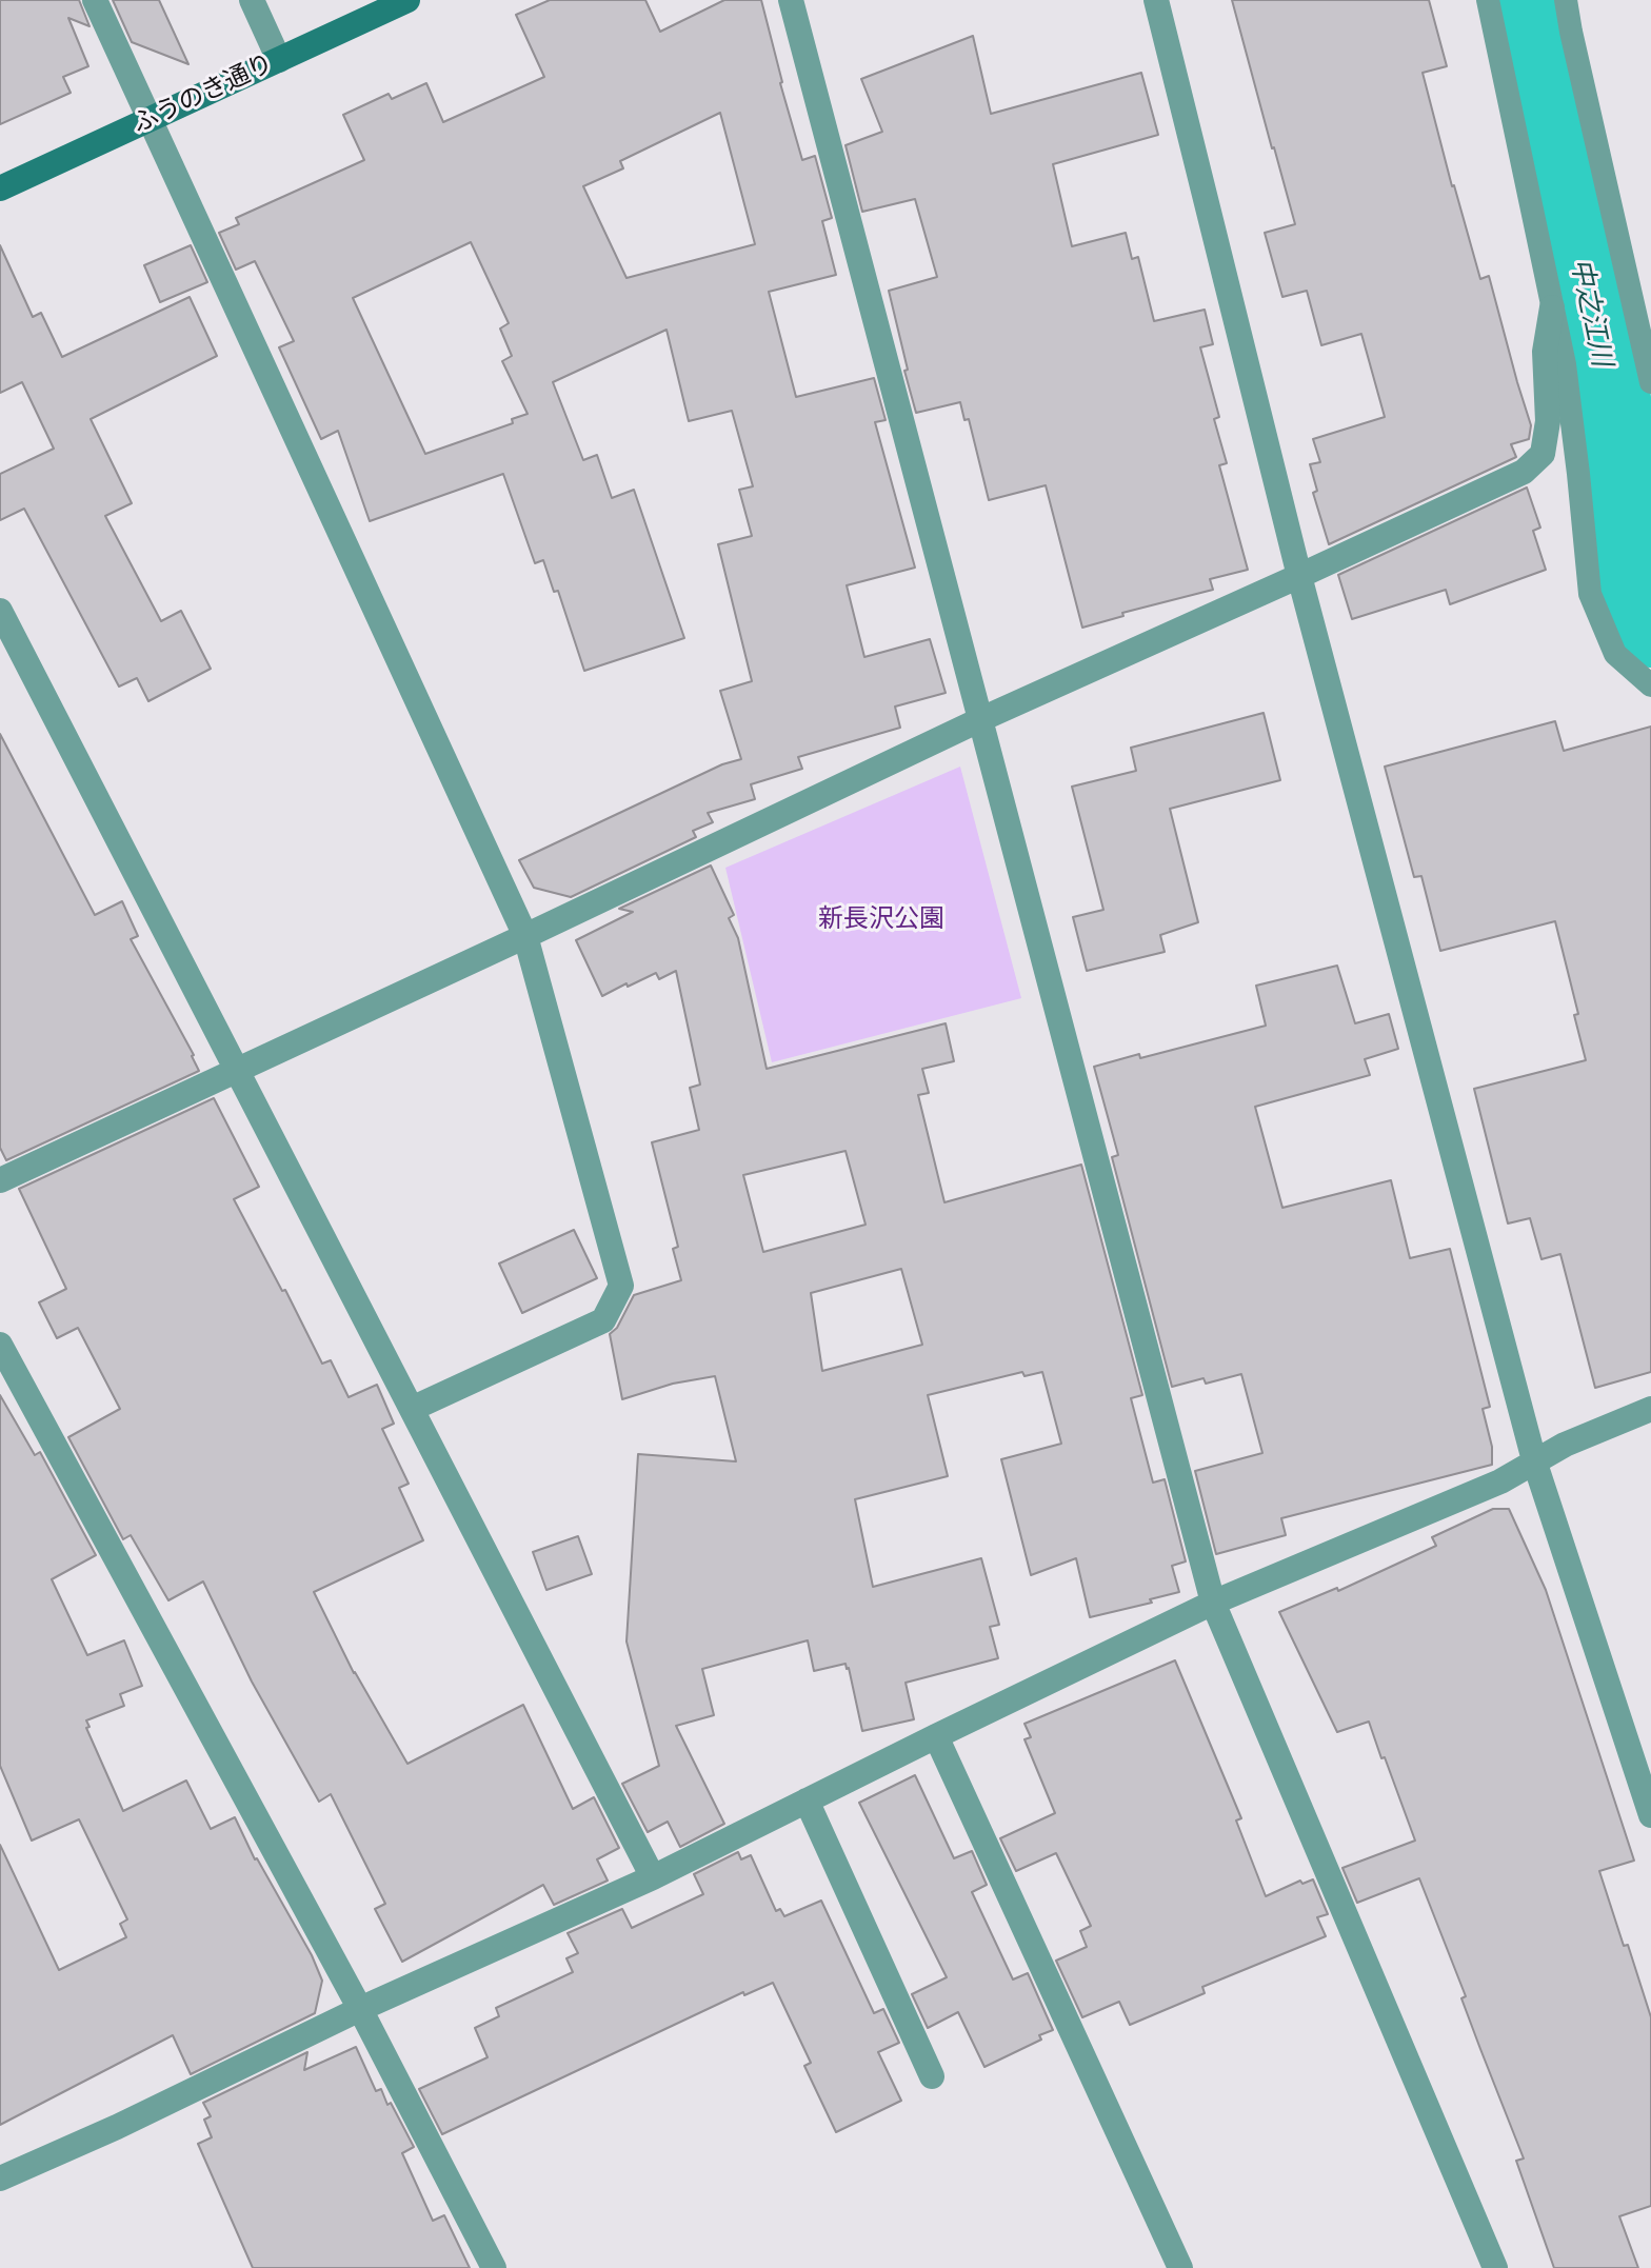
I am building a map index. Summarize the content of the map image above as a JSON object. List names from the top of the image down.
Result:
{
  "streets": {
    "street": ["ふうのき通り"]
  },
  "water": ["中之江川"],
  "parks": ["新長沢公園"]
}
